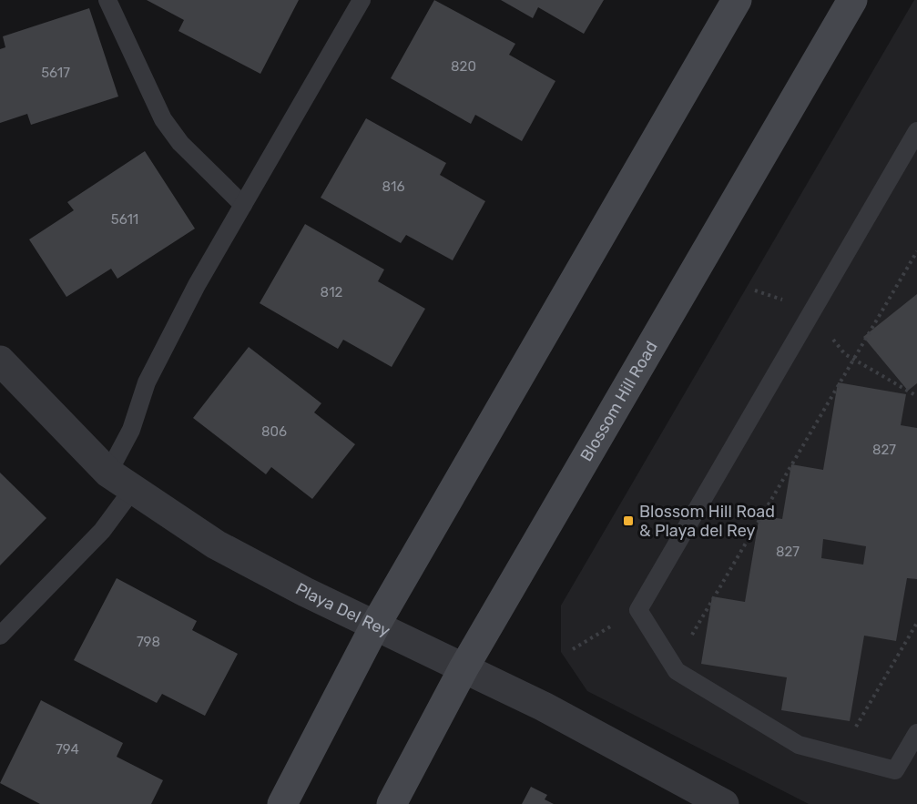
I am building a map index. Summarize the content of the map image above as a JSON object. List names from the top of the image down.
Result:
{
  "streets": {
    "main road": ["Blossom Hill Road"],
    "street": ["Playa Del Rey"]
  },
  "crossings": [
    ["Blossom Hill Road", "Playa Del Rey"]
  ],
  "places": {
    "transit": ["Blossom Hill Road & Playa del Rey"]
  },
  "house_numbers": [
    "820",
    "5617",
    "816",
    "5611",
    "812",
    "806",
    "827",
    "827",
    "798",
    "794"
  ]
}
